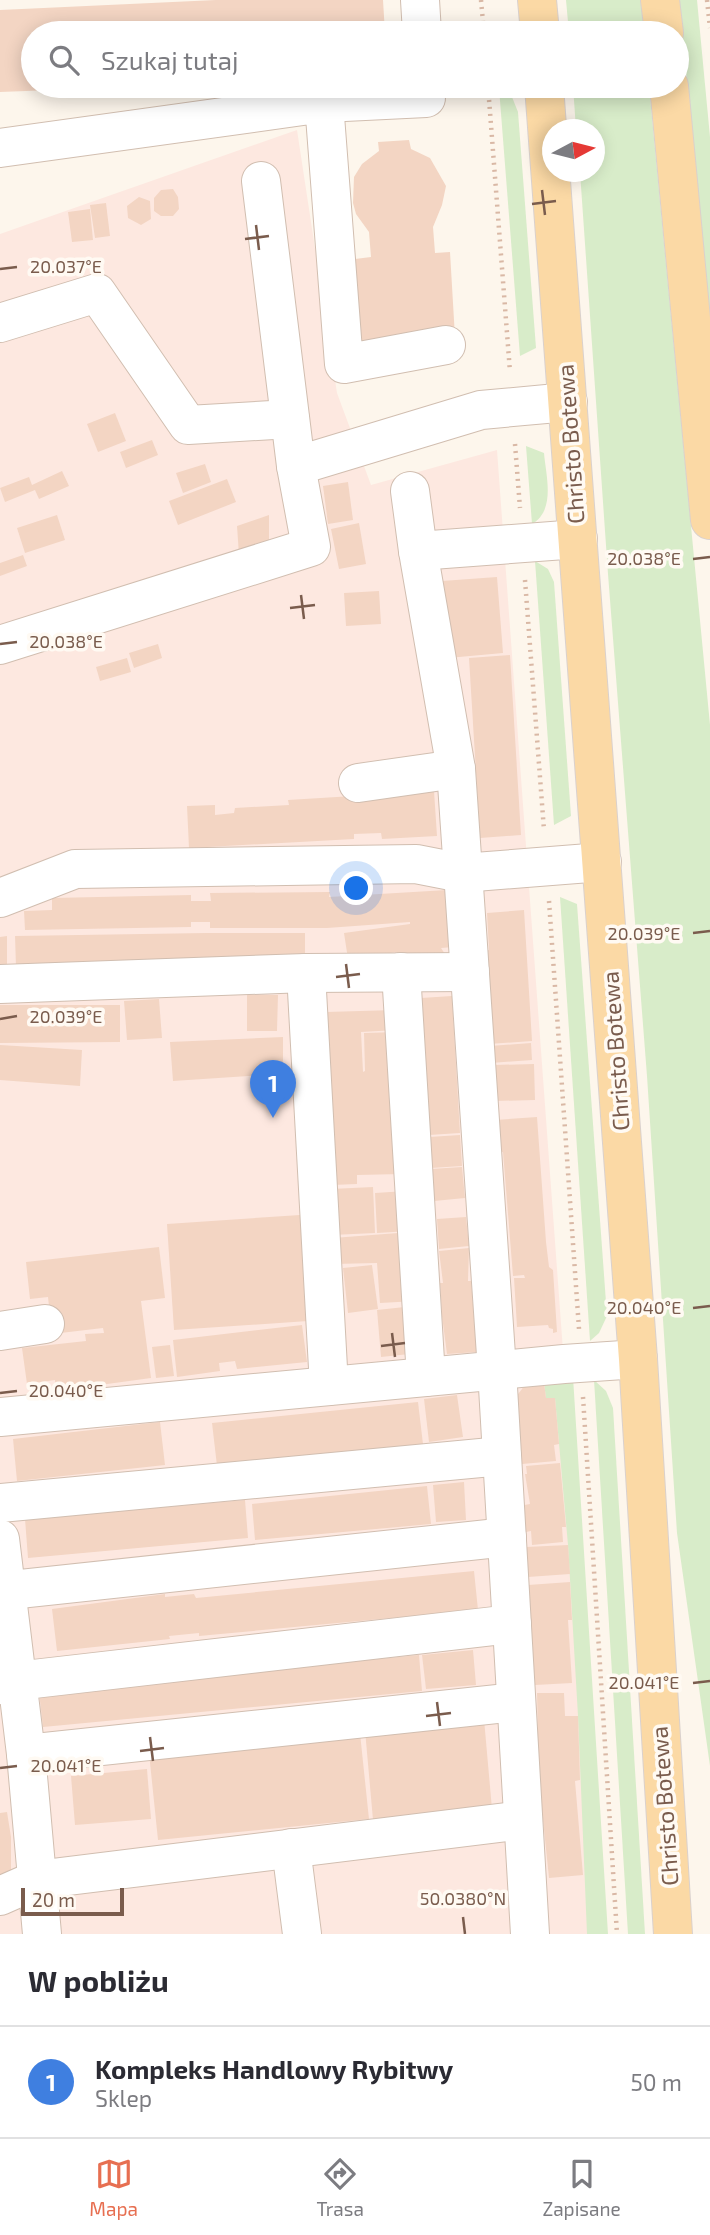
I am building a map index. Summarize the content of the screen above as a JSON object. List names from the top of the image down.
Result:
{
  "streets": {
    "main road": ["Christo Botewa"]
  },
  "scale_bar": "20 m",
  "north": "right",
  "page": {
    "search": "Szukaj tutaj",
    "pins": "1",
    "scale": "20 m",
    "heading": "W pobliżu",
    "list": [
      {
        "mark": "1",
        "name": "Kompleks Handlowy Rybitwy",
        "note": "Sklep",
        "value": "50 m"
      }
    ],
    "nav": ["Mapa", "Trasa", "Zapisane"]
  },
  "coordinates": [
    "20.037°E",
    "20.038°E",
    "20.039°E",
    "20.040°E",
    "20.041°E",
    "50.0380°N"
  ]
}
